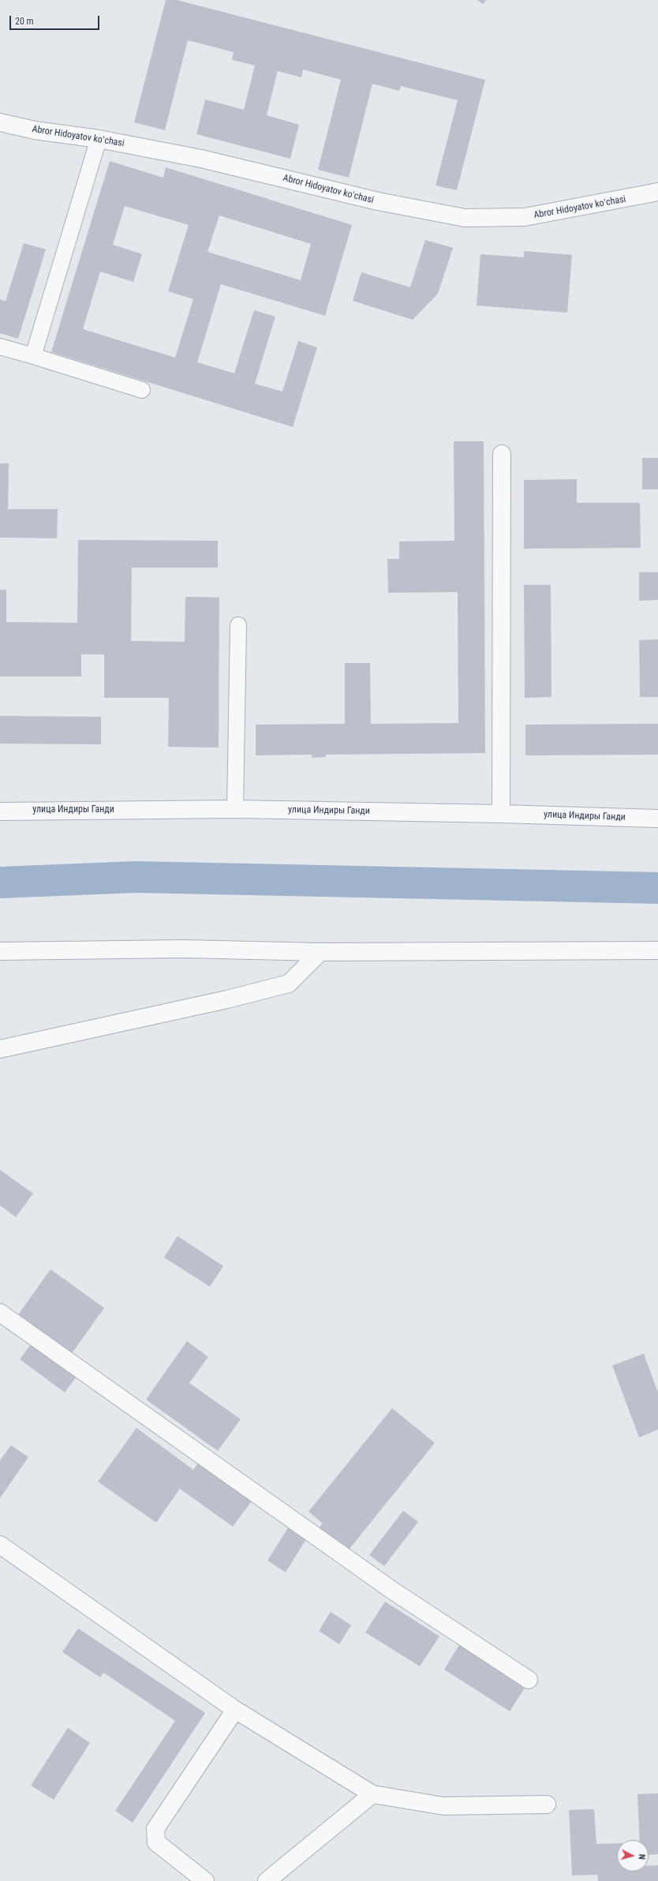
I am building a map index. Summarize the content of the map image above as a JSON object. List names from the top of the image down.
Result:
{
  "streets": {
    "street": ["Abror Hidoyatov koʻchasi", "улица Индиры Ганди"]
  },
  "scale_bar": "20 m",
  "north": "right"
}
